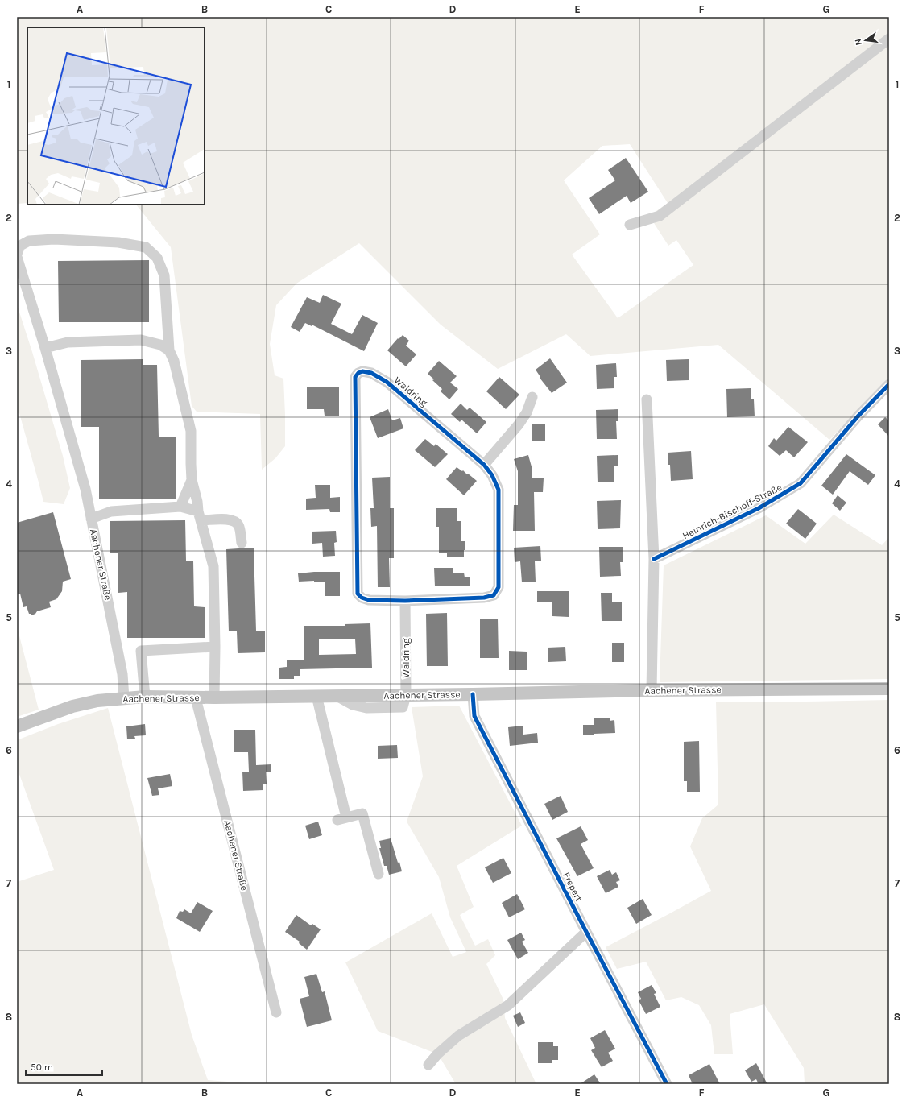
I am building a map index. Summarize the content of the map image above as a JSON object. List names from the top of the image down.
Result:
{
  "streets": {
    "main road": ["Aachener Strasse"],
    "street": [
      "Waldring",
      "Heinrich-Bischoff-Straße",
      "Aachener Straße",
      "Frepert"
    ]
  },
  "crossings": [
    ["Waldring", "Aachener Strasse"],
    ["Aachener Straße", "Aachener Strasse"],
    ["Aachener Strasse", "Frepert"]
  ],
  "scale_bar": "50 m",
  "north": "left",
  "grid": {
    "columns": [
      "A",
      "B",
      "C",
      "D",
      "E",
      "F",
      "G"
    ],
    "rows": [
      "1",
      "2",
      "3",
      "4",
      "5",
      "6",
      "7",
      "8"
    ]
  }
}
